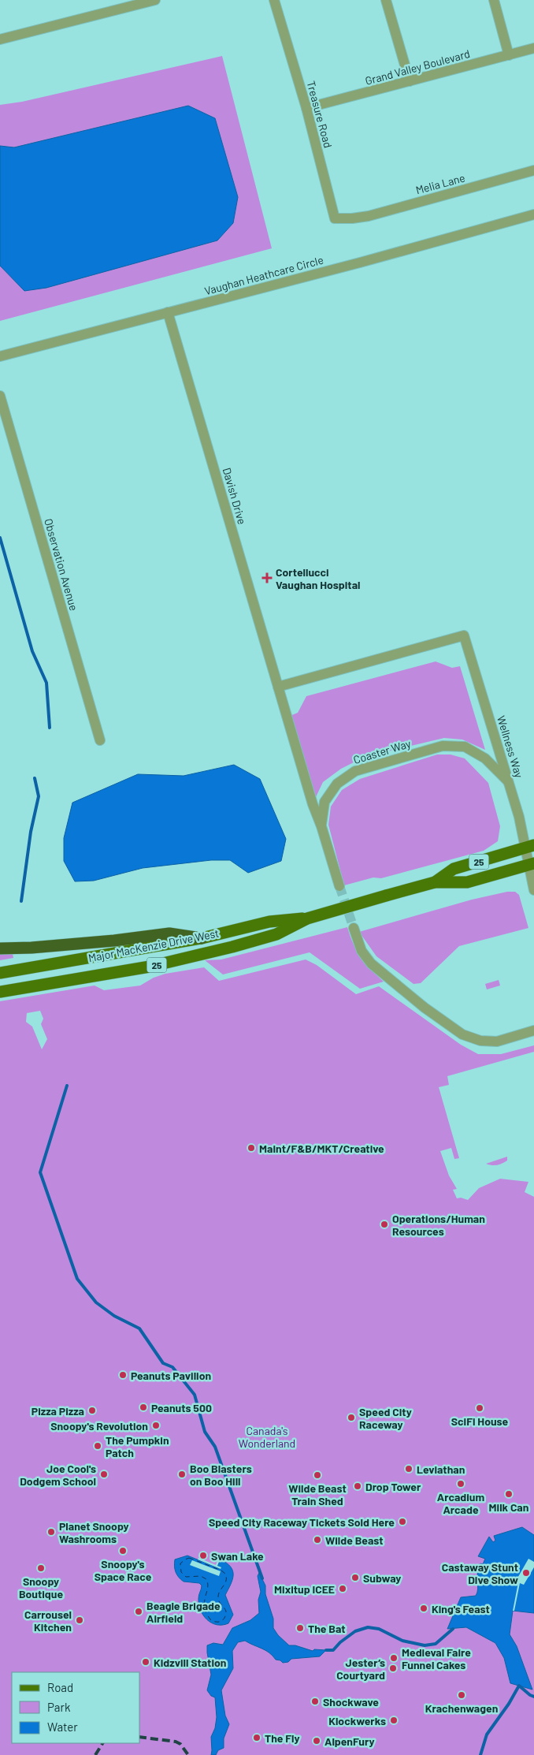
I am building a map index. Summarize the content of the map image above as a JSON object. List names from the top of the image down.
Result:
{
  "streets": {
    "main road": ["25", "Major MacKenzie Drive West"],
    "street": [
      "Grand Valley Boulevard",
      "Treasure Road",
      "Melia Lane",
      "Vaughan Heathcare Circle",
      "Davish Drive",
      "Observation Avenue",
      "Wellness Way",
      "Coaster Way"
    ]
  },
  "crossings": [
    ["Grand Valley Boulevard", "Treasure Road"],
    ["Treasure Road", "Melia Lane"],
    ["Vaughan Heathcare Circle", "Davish Drive"],
    ["Davish Drive", "Wellness Way"],
    ["Davish Drive", "Coaster Way"],
    ["Wellness Way", "Coaster Way"],
    ["Wellness Way", "Major MacKenzie Drive West"]
  ],
  "parks": ["Canada's Wonderland"],
  "places": {
    "health": ["Cortellucci Vaughan Hospital"],
    "other": [
      "Maint/F&B/MKT/Creative",
      "Operations/Human Resources",
      "Peanuts Pavilion",
      "Peanuts 500",
      "SciFi House",
      "Pizza Pizza",
      "Speed City Raceway",
      "Snoopy's Revolution",
      "The Pumpkin Patch",
      "Leviathan",
      "Joe Cool's Dodgem School",
      "Boo Blasters on Boo Hill",
      "Wilde Beast Train Shed",
      "Arcadium Arcade",
      "Drop Tower",
      "Milk Can",
      "Speed City Raceway Tickets Sold Here",
      "Planet Snoopy Washrooms",
      "Wilde Beast",
      "Snoopy's Space Race",
      "Swan Lake",
      "Snoopy Boutique",
      "Castaway Stunt Dive Show",
      "Subway",
      "Mixitup ICEE",
      "King's Feast",
      "Beagle Brigade Airfield",
      "Carrousel Kitchen",
      "The Bat",
      "Medieval Faire Funnel Cakes",
      "Kidzvill Station",
      "Jester’s Courtyard",
      "Krachenwagen",
      "Shockwave",
      "Klockwerks",
      "The Fly",
      "AlpenFury"
    ]
  },
  "legend": ["Road", "Park", "Water"]
}
